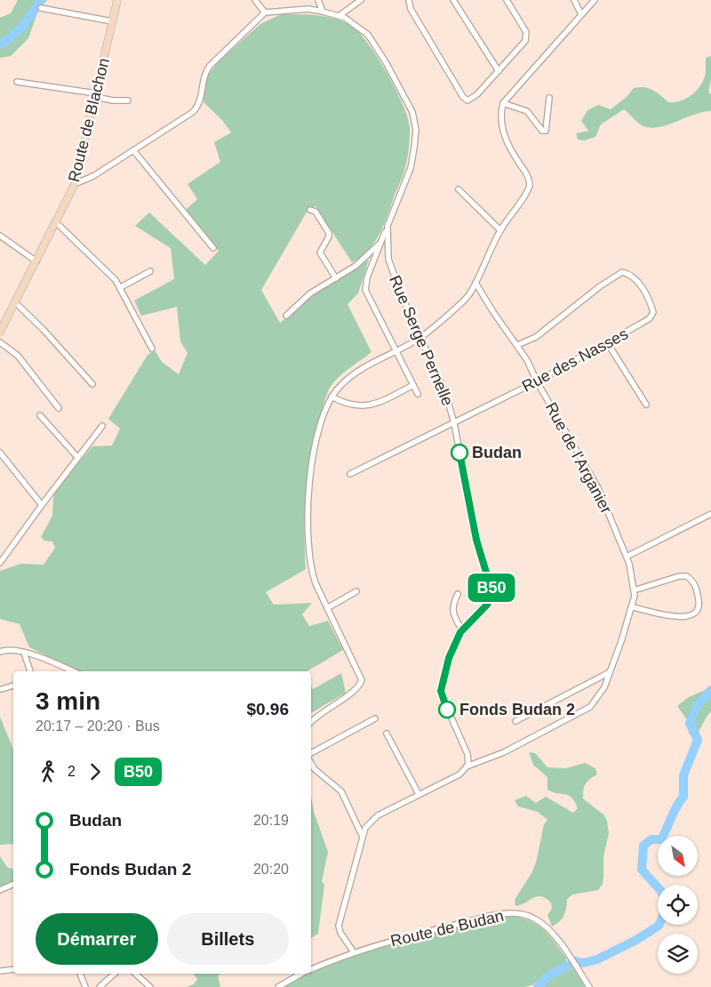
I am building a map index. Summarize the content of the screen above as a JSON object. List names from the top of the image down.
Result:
{
  "streets": {
    "street": [
      "Route de Blachon",
      "Rue Serge Pernelle",
      "Rue des Nasses",
      "Rue de l'Arganier",
      "Route de Budan"
    ]
  },
  "crossings": [
    ["Rue Serge Pernelle", "Rue des Nasses"],
    ["Rue Serge Pernelle", "Rue de l'Arganier"],
    ["Rue des Nasses", "Rue de l'Arganier"]
  ],
  "places": ["Budan", "Fonds Budan 2"],
  "lines": ["bus line B50"],
  "north": "bottom right",
  "page": {
    "on_map": "B50",
    "heading": ["3 min", "20:17 – 20:20 · Bus", "$0.96"],
    "legs": ["2", "B50"],
    "list": [
      {
        "name": "Budan",
        "value": "20:19"
      },
      {
        "name": "Fonds Budan 2",
        "value": "20:20"
      }
    ],
    "buttons": ["Démarrer", "Billets"]
  }
}
